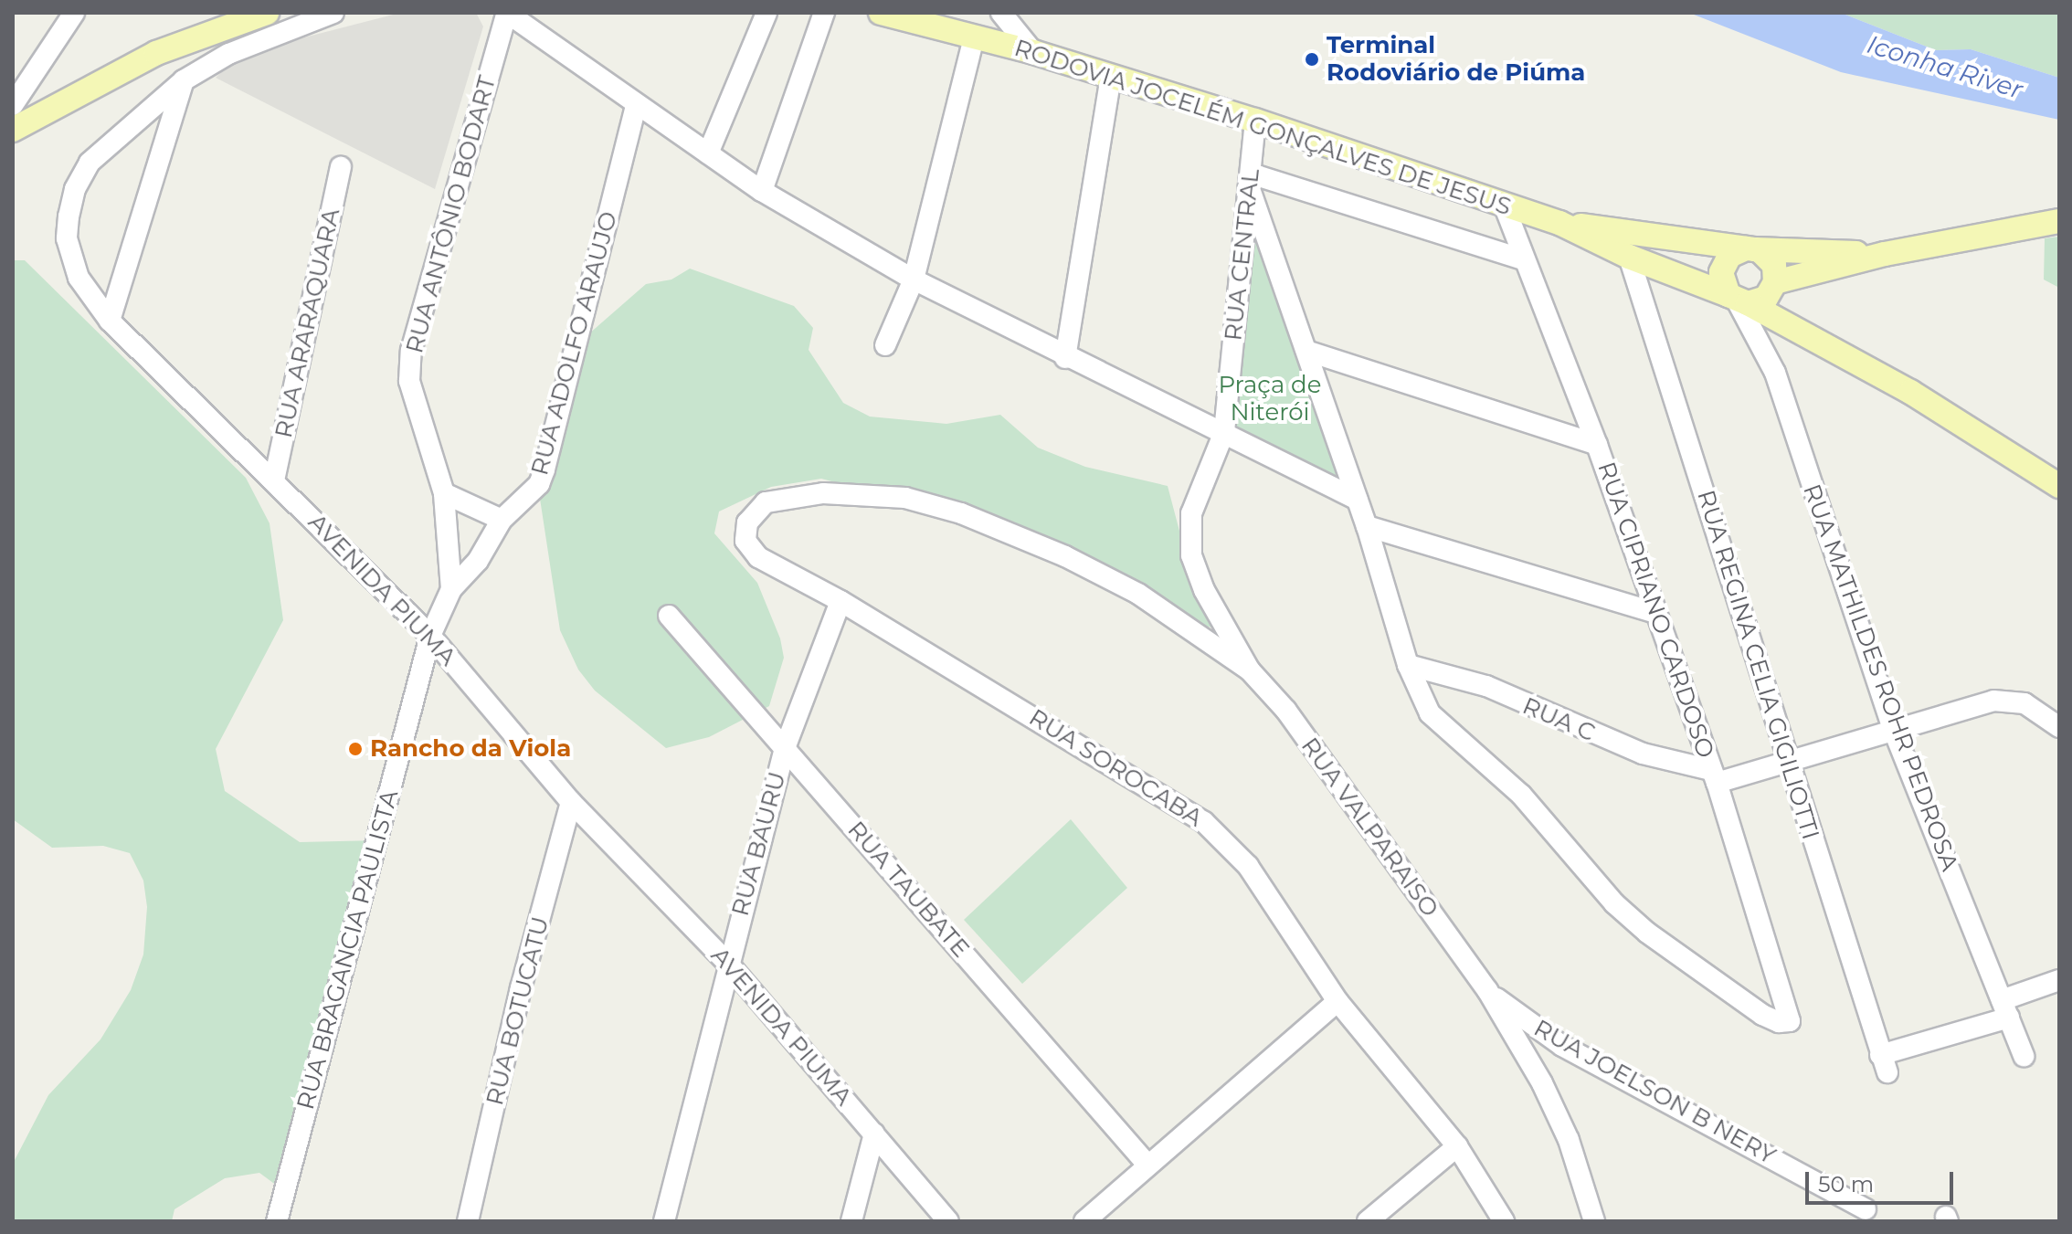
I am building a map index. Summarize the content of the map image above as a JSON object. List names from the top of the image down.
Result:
{
  "streets": {
    "main road": ["RODOVIA JOCELÉM GONÇALVES DE JESUS"],
    "street": [
      "RUA ANTÔNIO BODART",
      "RUA CENTRAL",
      "RUA ARARAQUARA",
      "RUA ADOLFO ARAUJO",
      "AVENIDA PIUMA",
      "RUA CIPRIANO CARDOSO",
      "RUA REGINA CELIA GIGILIOTTI",
      "RUA MATHILDES ROHR PEDROSA",
      "RUA C",
      "RUA SOROCABA",
      "RUA VALPARAISO",
      "RUA BAURU",
      "RUA TAUBATE",
      "RUA BRAGANCIA PAULISTA",
      "RUA BOTUCATU",
      "RUA JOELSON B NERY"
    ]
  },
  "crossings": [
    ["RODOVIA JOCELÉM GONÇALVES DE JESUS", "RUA CENTRAL"],
    ["RODOVIA JOCELÉM GONÇALVES DE JESUS", "RUA CIPRIANO CARDOSO"],
    ["RODOVIA JOCELÉM GONÇALVES DE JESUS", "RUA REGINA CELIA GIGILIOTTI"],
    ["RODOVIA JOCELÉM GONÇALVES DE JESUS", "RUA MATHILDES ROHR PEDROSA"],
    ["RUA ANTÔNIO BODART", "RUA ADOLFO ARAUJO"],
    ["RUA CENTRAL", "RUA VALPARAISO"],
    ["RUA ARARAQUARA", "AVENIDA PIUMA"],
    ["RUA ADOLFO ARAUJO", "AVENIDA PIUMA"],
    ["RUA ADOLFO ARAUJO", "RUA BRAGANCIA PAULISTA"],
    ["AVENIDA PIUMA", "RUA BAURU"],
    ["AVENIDA PIUMA", "RUA BRAGANCIA PAULISTA"],
    ["AVENIDA PIUMA", "RUA BOTUCATU"],
    ["RUA CIPRIANO CARDOSO", "RUA C"],
    ["RUA REGINA CELIA GIGILIOTTI", "RUA MATHILDES ROHR PEDROSA"],
    ["RUA SOROCABA", "RUA VALPARAISO"],
    ["RUA SOROCABA", "RUA BAURU"],
    ["RUA VALPARAISO", "RUA JOELSON B NERY"],
    ["RUA BAURU", "RUA TAUBATE"]
  ],
  "water": ["Iconha River"],
  "parks": ["Praça de Niterói"],
  "places": ["Terminal Rodoviário de Piúma", "Rancho da Viola"],
  "scale_bar": "50 m"
}
